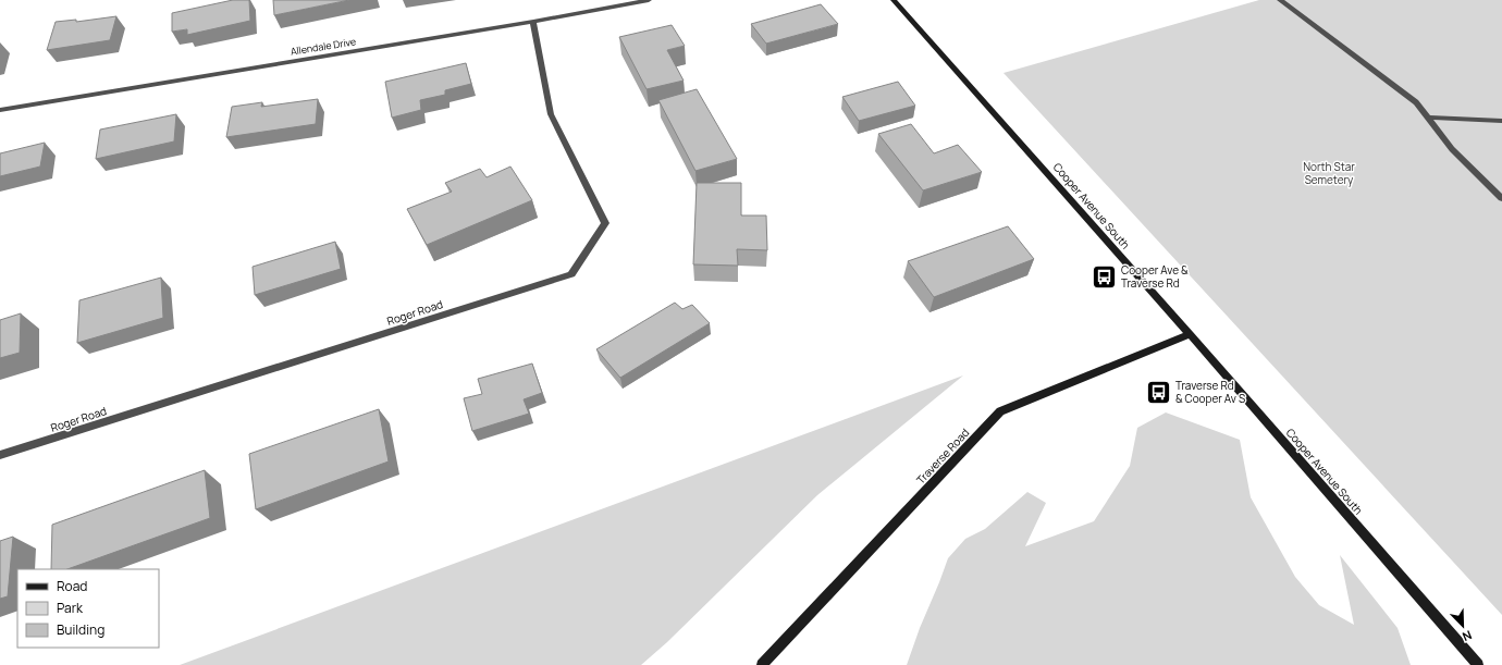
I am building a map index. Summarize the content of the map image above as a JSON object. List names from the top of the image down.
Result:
{
  "streets": {
    "street": [
      "Allendale Drive",
      "Cooper Avenue South",
      "Roger Road",
      "Traverse Road"
    ]
  },
  "crossings": [
    ["Allendale Drive", "Roger Road"],
    ["Cooper Avenue South", "Traverse Road"]
  ],
  "parks": ["North Star Semetery"],
  "places": {
    "bus stop": ["Cooper Ave & Traverse Rd", "Traverse Rd & Cooper Av S"]
  },
  "legend": ["Road", "Park", "Building"],
  "north": "bottom right"
}
